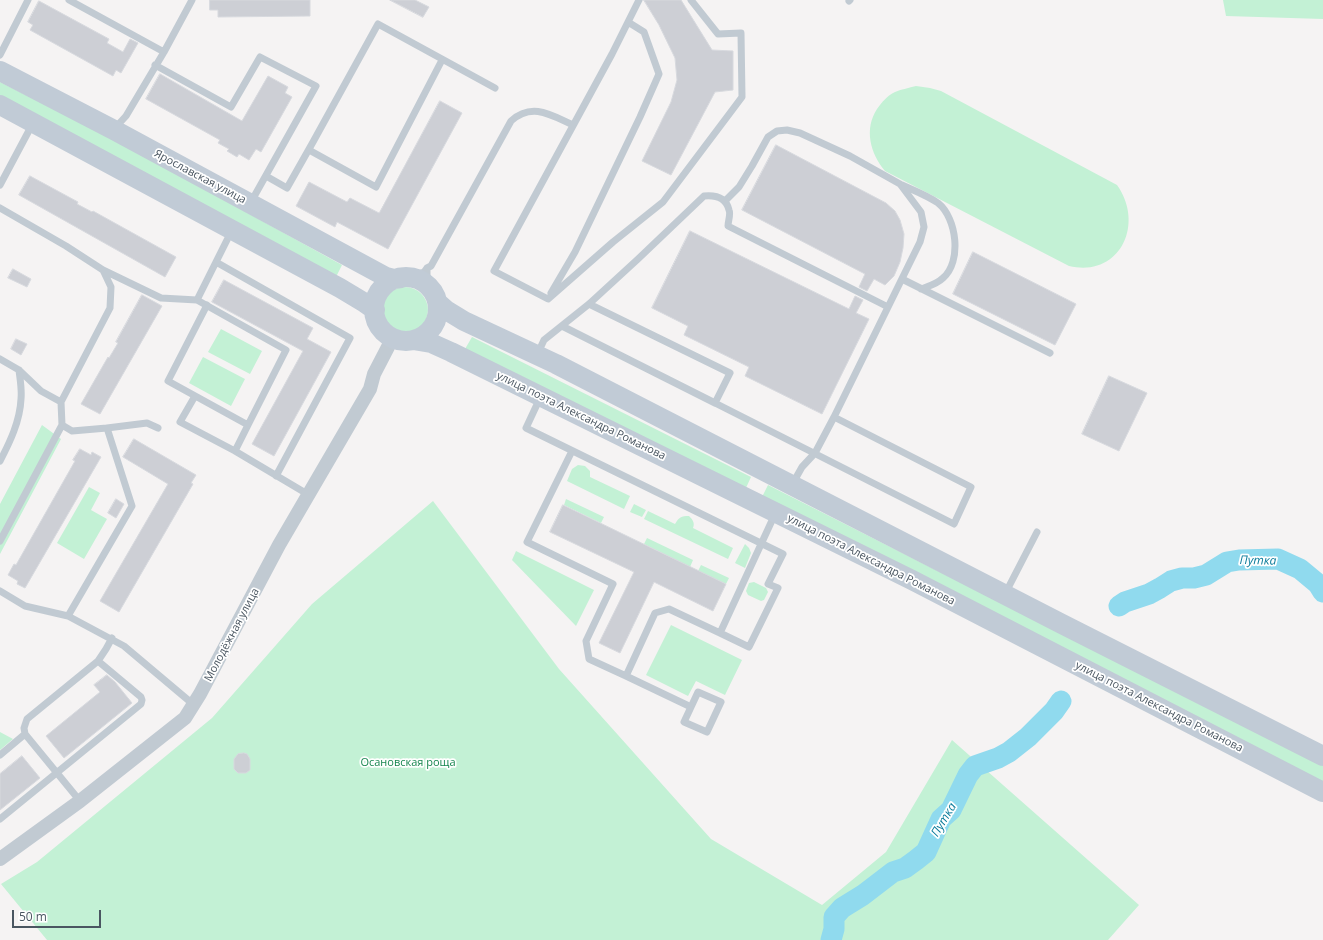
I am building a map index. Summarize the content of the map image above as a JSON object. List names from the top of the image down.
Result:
{
  "streets": {
    "main road": ["Ярославская улица", "улица поэта Александра Романова"],
    "street": ["Молодёжная улица"]
  },
  "crossings": [
    ["Ярославская улица", "улица поэта Александра Романова"],
    ["Ярославская улица", "Молодёжная улица"],
    ["улица поэта Александра Романова", "Молодёжная улица"]
  ],
  "water": ["Путка"],
  "parks": ["Осановская роща"],
  "scale_bar": "50 m"
}
